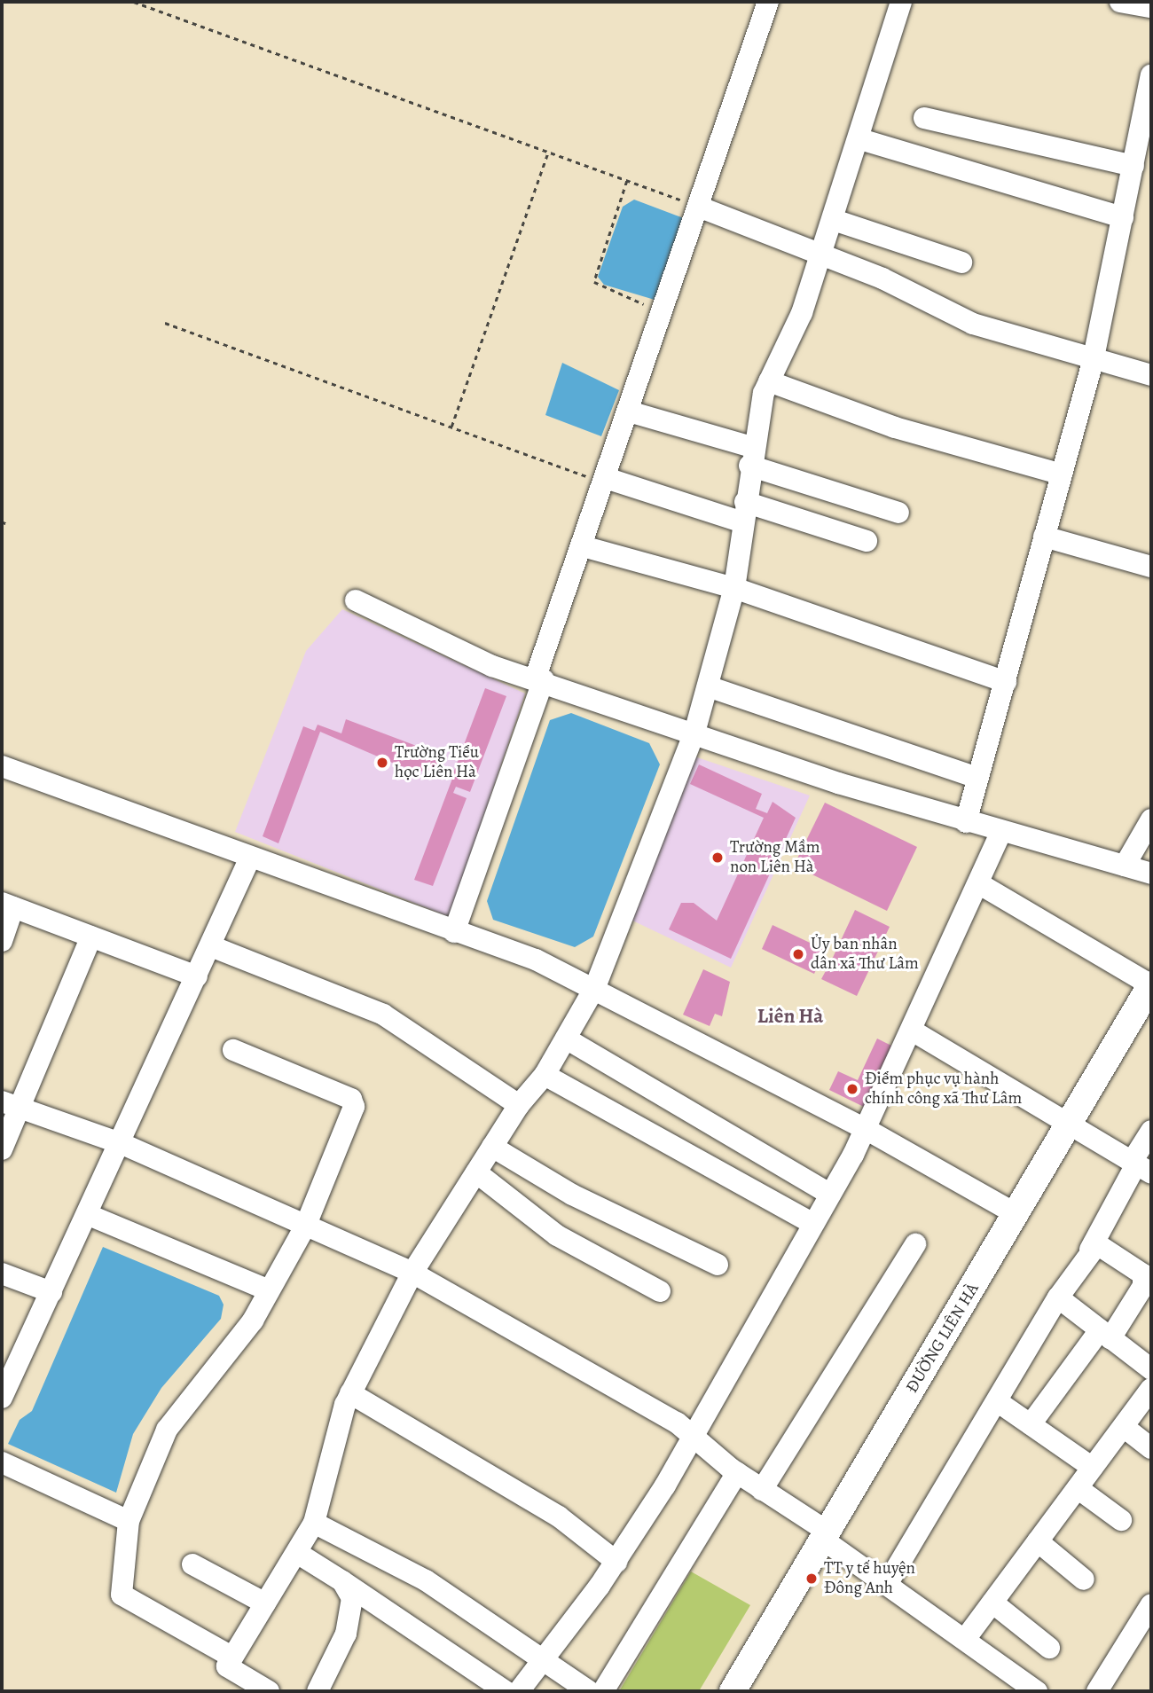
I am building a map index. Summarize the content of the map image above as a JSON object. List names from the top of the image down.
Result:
{
  "streets": {
    "main road": ["ĐƯỜNG LIÊN HÀ"]
  },
  "districts": ["Liên Hà"],
  "places": [
    "Trường Tiểu học Liên Hà",
    "Trường Mầm non Liên Hà",
    "Ủy ban nhân dân xã Thư Lâm",
    "Điểm phục vụ hành chính công xã Thư Lâm",
    "TT y tế huyện Đông Anh"
  ]
}
